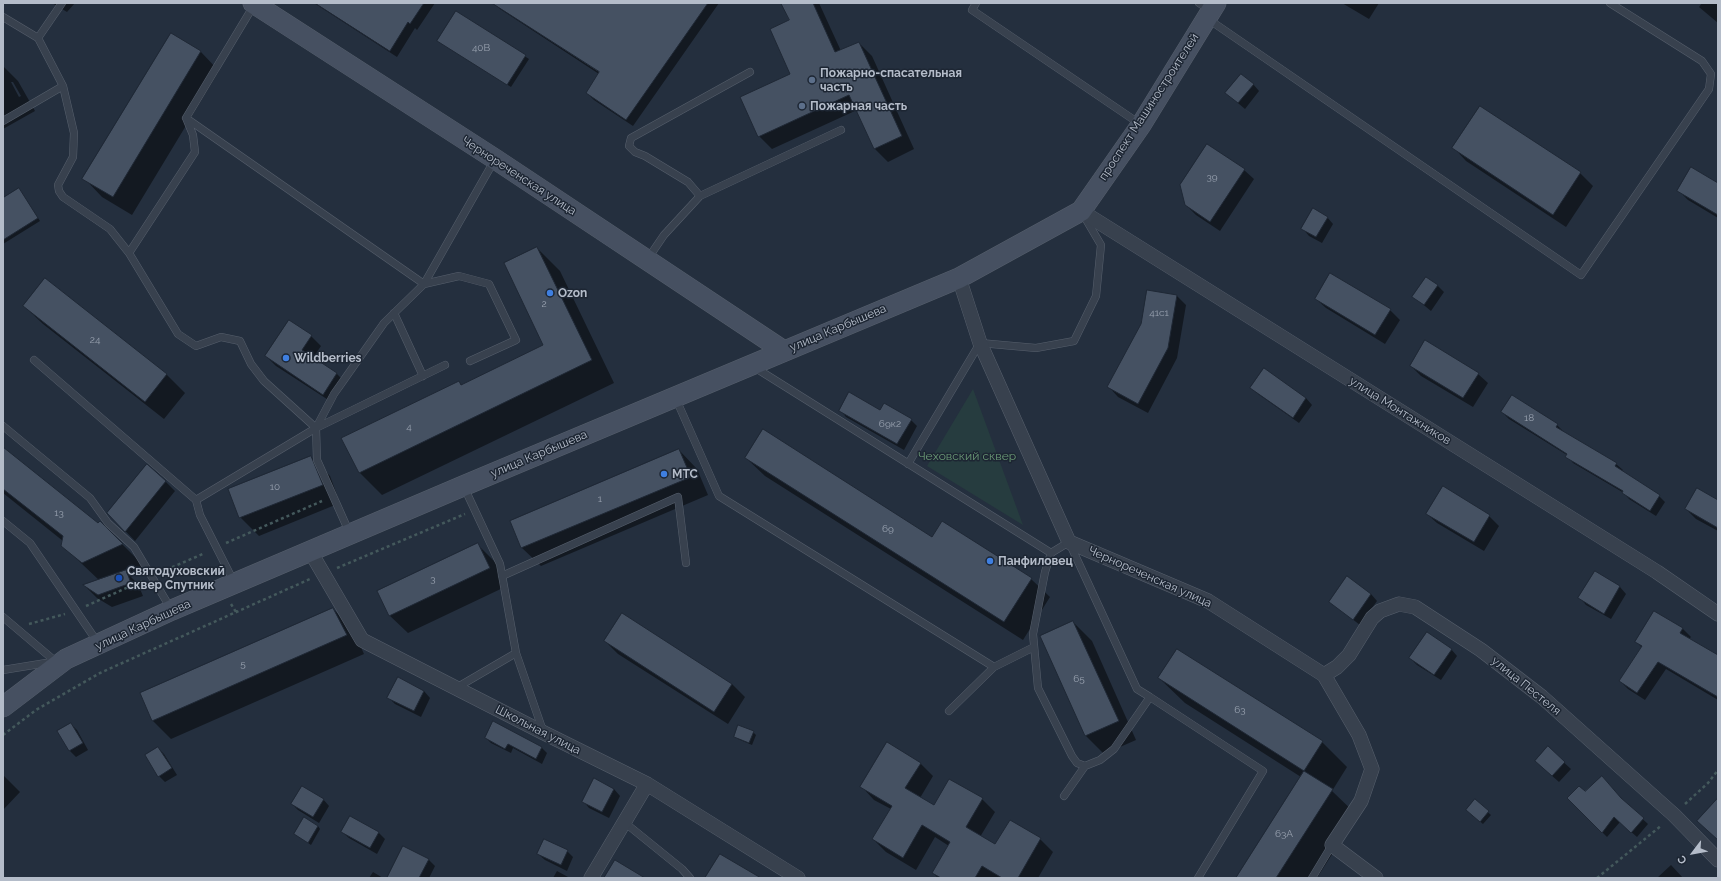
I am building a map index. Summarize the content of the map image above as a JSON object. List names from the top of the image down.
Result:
{
  "streets": {
    "main road": ["проспект Машиностроителей", "Чернореченская улица", "улица Карбышева"],
    "street": ["улица Монтажников", "улица Пестеля", "Школьная улица"]
  },
  "crossings": [
    ["проспект Машиностроителей", "улица Карбышева"],
    ["проспект Машиностроителей", "улица Монтажников"],
    ["Чернореченская улица", "улица Карбышева"],
    ["Чернореченская улица", "улица Пестеля"],
    ["улица Карбышева", "улица Монтажников"],
    ["улица Карбышева", "Школьная улица"]
  ],
  "parks": ["Чеховский сквер"],
  "places": [
    "Пожарно-спасательная часть",
    "Пожарная часть",
    "Ozon",
    "Wildberries",
    "МТС",
    "Панфиловец",
    "Святодуховский сквер Спутник"
  ],
  "house_numbers": [
    "40В",
    "39",
    "2",
    "41с1",
    "24",
    "18",
    "69к2",
    "4",
    "10",
    "1",
    "13",
    "69",
    "3",
    "5",
    "65",
    "63",
    "63А"
  ],
  "north": "bottom left"
}
